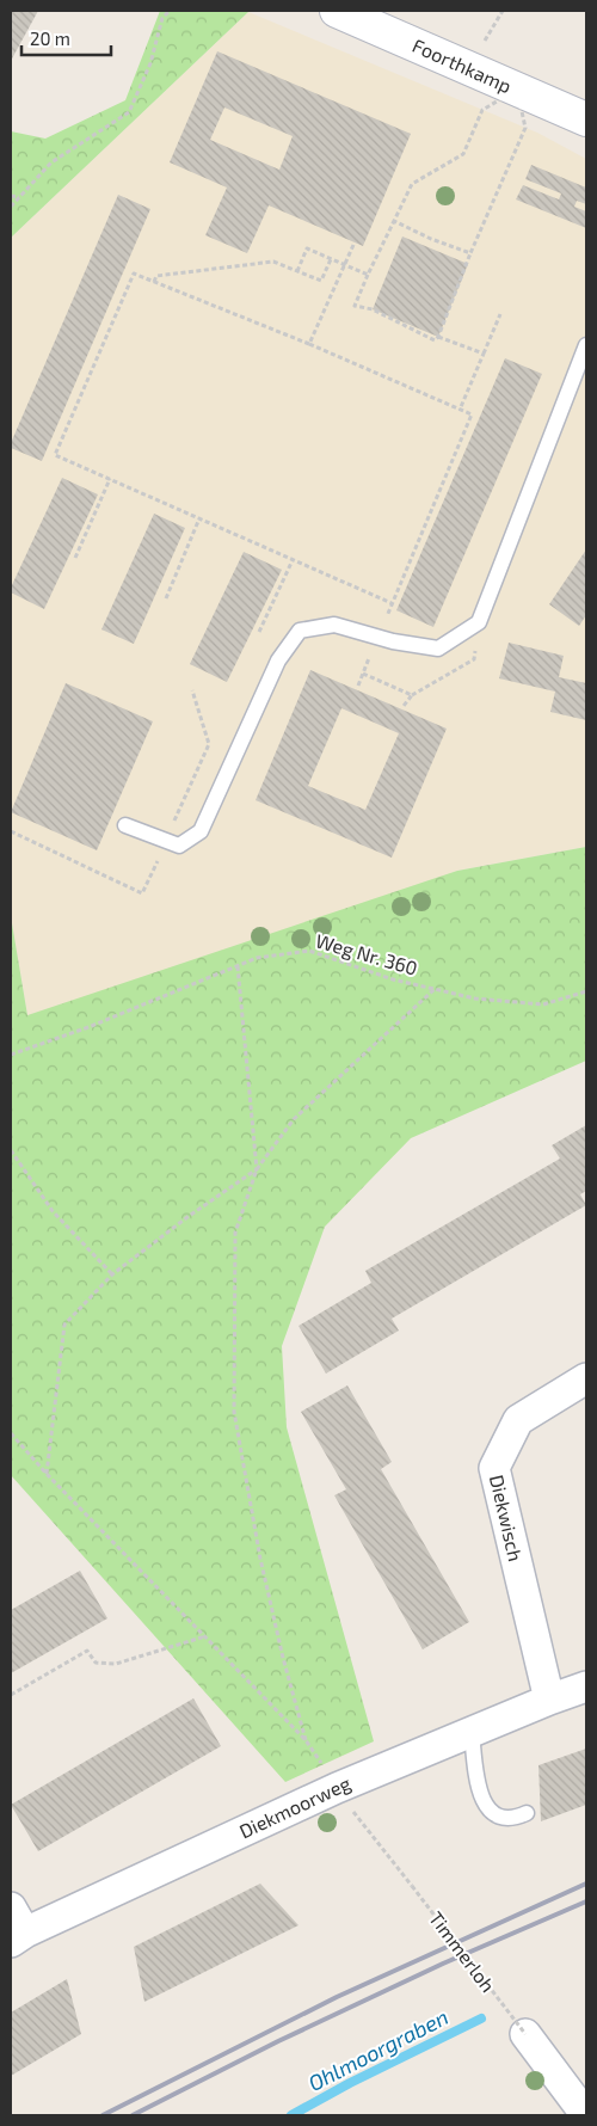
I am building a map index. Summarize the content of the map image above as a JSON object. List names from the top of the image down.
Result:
{
  "streets": {
    "street": ["Foorthkamp", "Diekwisch", "Diekmoorweg"],
    "path": ["Weg Nr. 360", "Timmerloh"]
  },
  "crossings": [
    ["Diekwisch", "Diekmoorweg"],
    ["Diekmoorweg", "Timmerloh"]
  ],
  "water": ["Ohlmoorgraben"],
  "scale_bar": "20 m"
}
